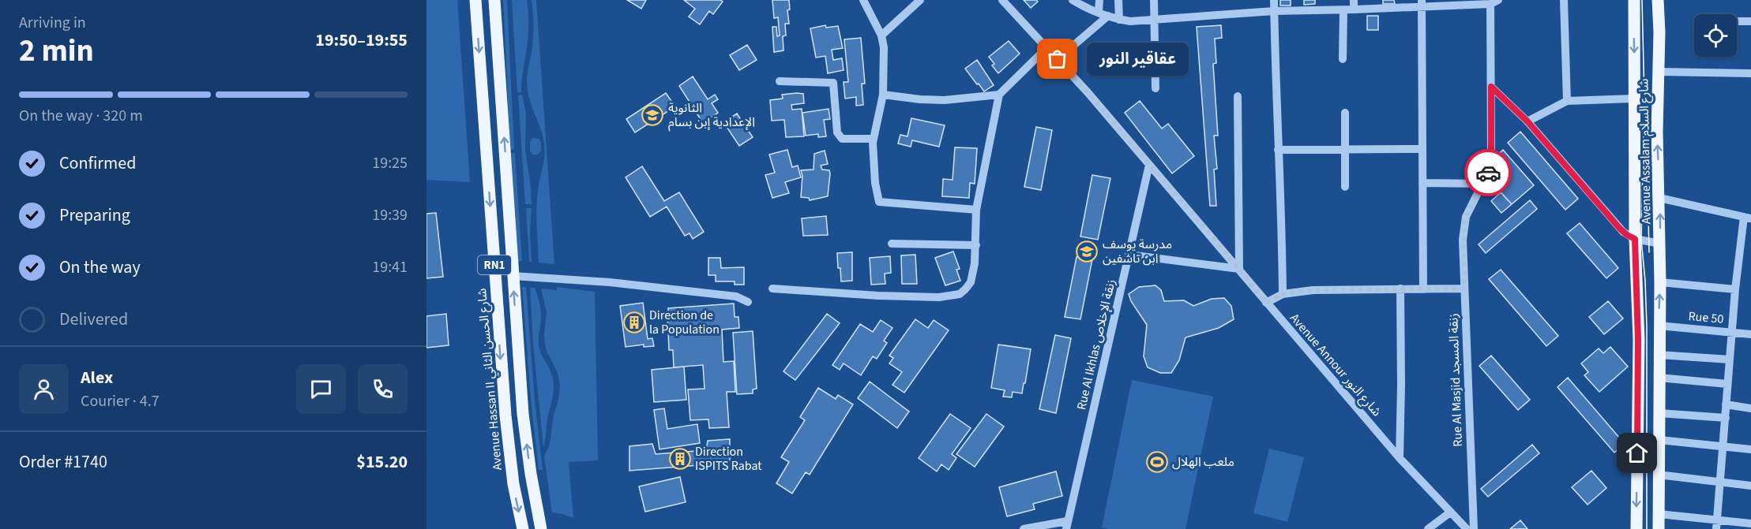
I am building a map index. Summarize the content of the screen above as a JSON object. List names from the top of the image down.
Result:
{
  "streets": {
    "main road": ["Avenue Assalam شارع السلام", "RN1", "Avenue Hassan II شارع الحسن الثاني"],
    "street": [
      "Rue 50",
      "Rue Al Ikhlas زنقة الإخلاص",
      "Avenue Annour شارع النور",
      "Rue Al Masjid زنقة المسجد"
    ]
  },
  "crossings": [
    ["Avenue Assalam شارع السلام", "Rue 50"],
    ["Rue Al Ikhlas زنقة الإخلاص", "Avenue Annour شارع النور"]
  ],
  "places": {
    "other": ["عقاقير النور"],
    "school or university": ["الثانوية الإعدادية إبن بسام", "مدرسة يوسف ابن تاشفين"],
    "building": ["Direction de la Population", "Direction ISPITS Rabat"],
    "sports": ["ملعب الهلال"]
  },
  "page": {
    "heading": ["2 min", "Arriving in", "19:50–19:55"],
    "panel": [
      "Alex",
      "Courier · 4.7",
      "Order #1740",
      "$15.20"
    ],
    "bubble": "عقاقير النور",
    "bar": "On the way · 320 m",
    "list": [
      ["Confirmed", "19:25"],
      ["Preparing", "19:39"],
      ["On the way", "19:41"],
      "Delivered"
    ]
  }
}
